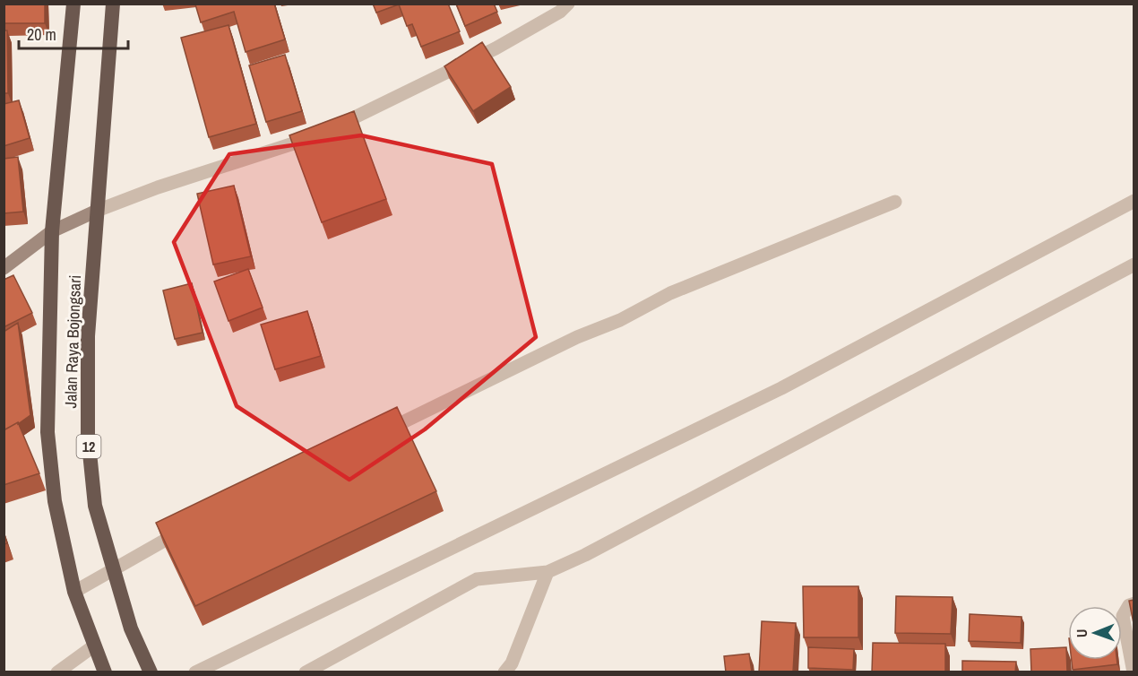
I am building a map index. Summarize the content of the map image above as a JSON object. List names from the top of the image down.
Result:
{
  "streets": {
    "highway": ["Jalan Raya Bojongsari", "12"]
  },
  "scale_bar": "20 m",
  "north": "left"
}
